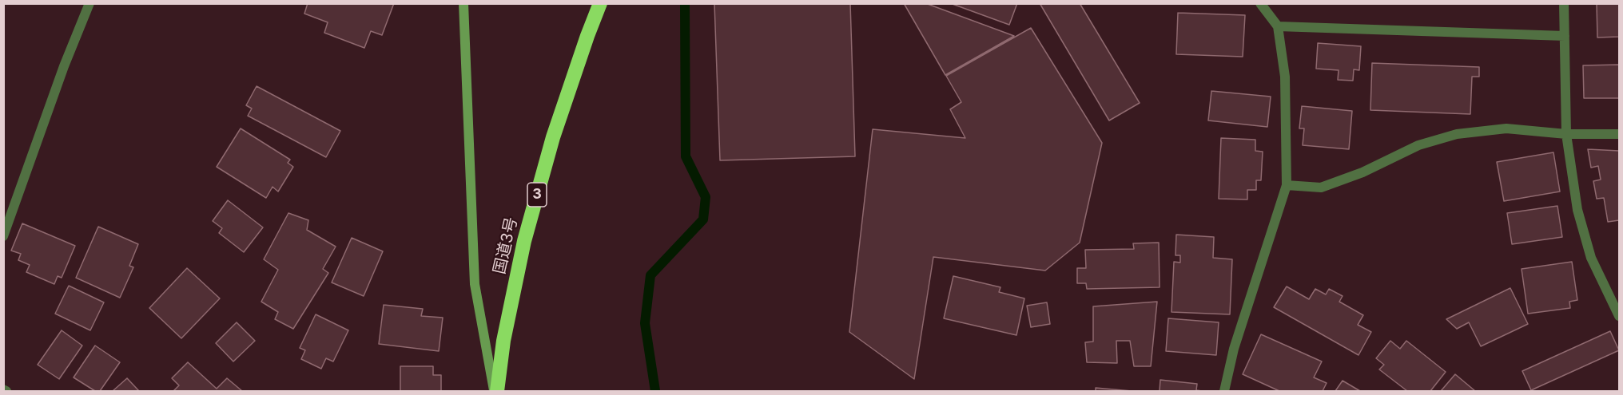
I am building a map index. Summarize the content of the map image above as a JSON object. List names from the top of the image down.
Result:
{
  "streets": {
    "highway": ["3", "国道3号"]
  }
}
